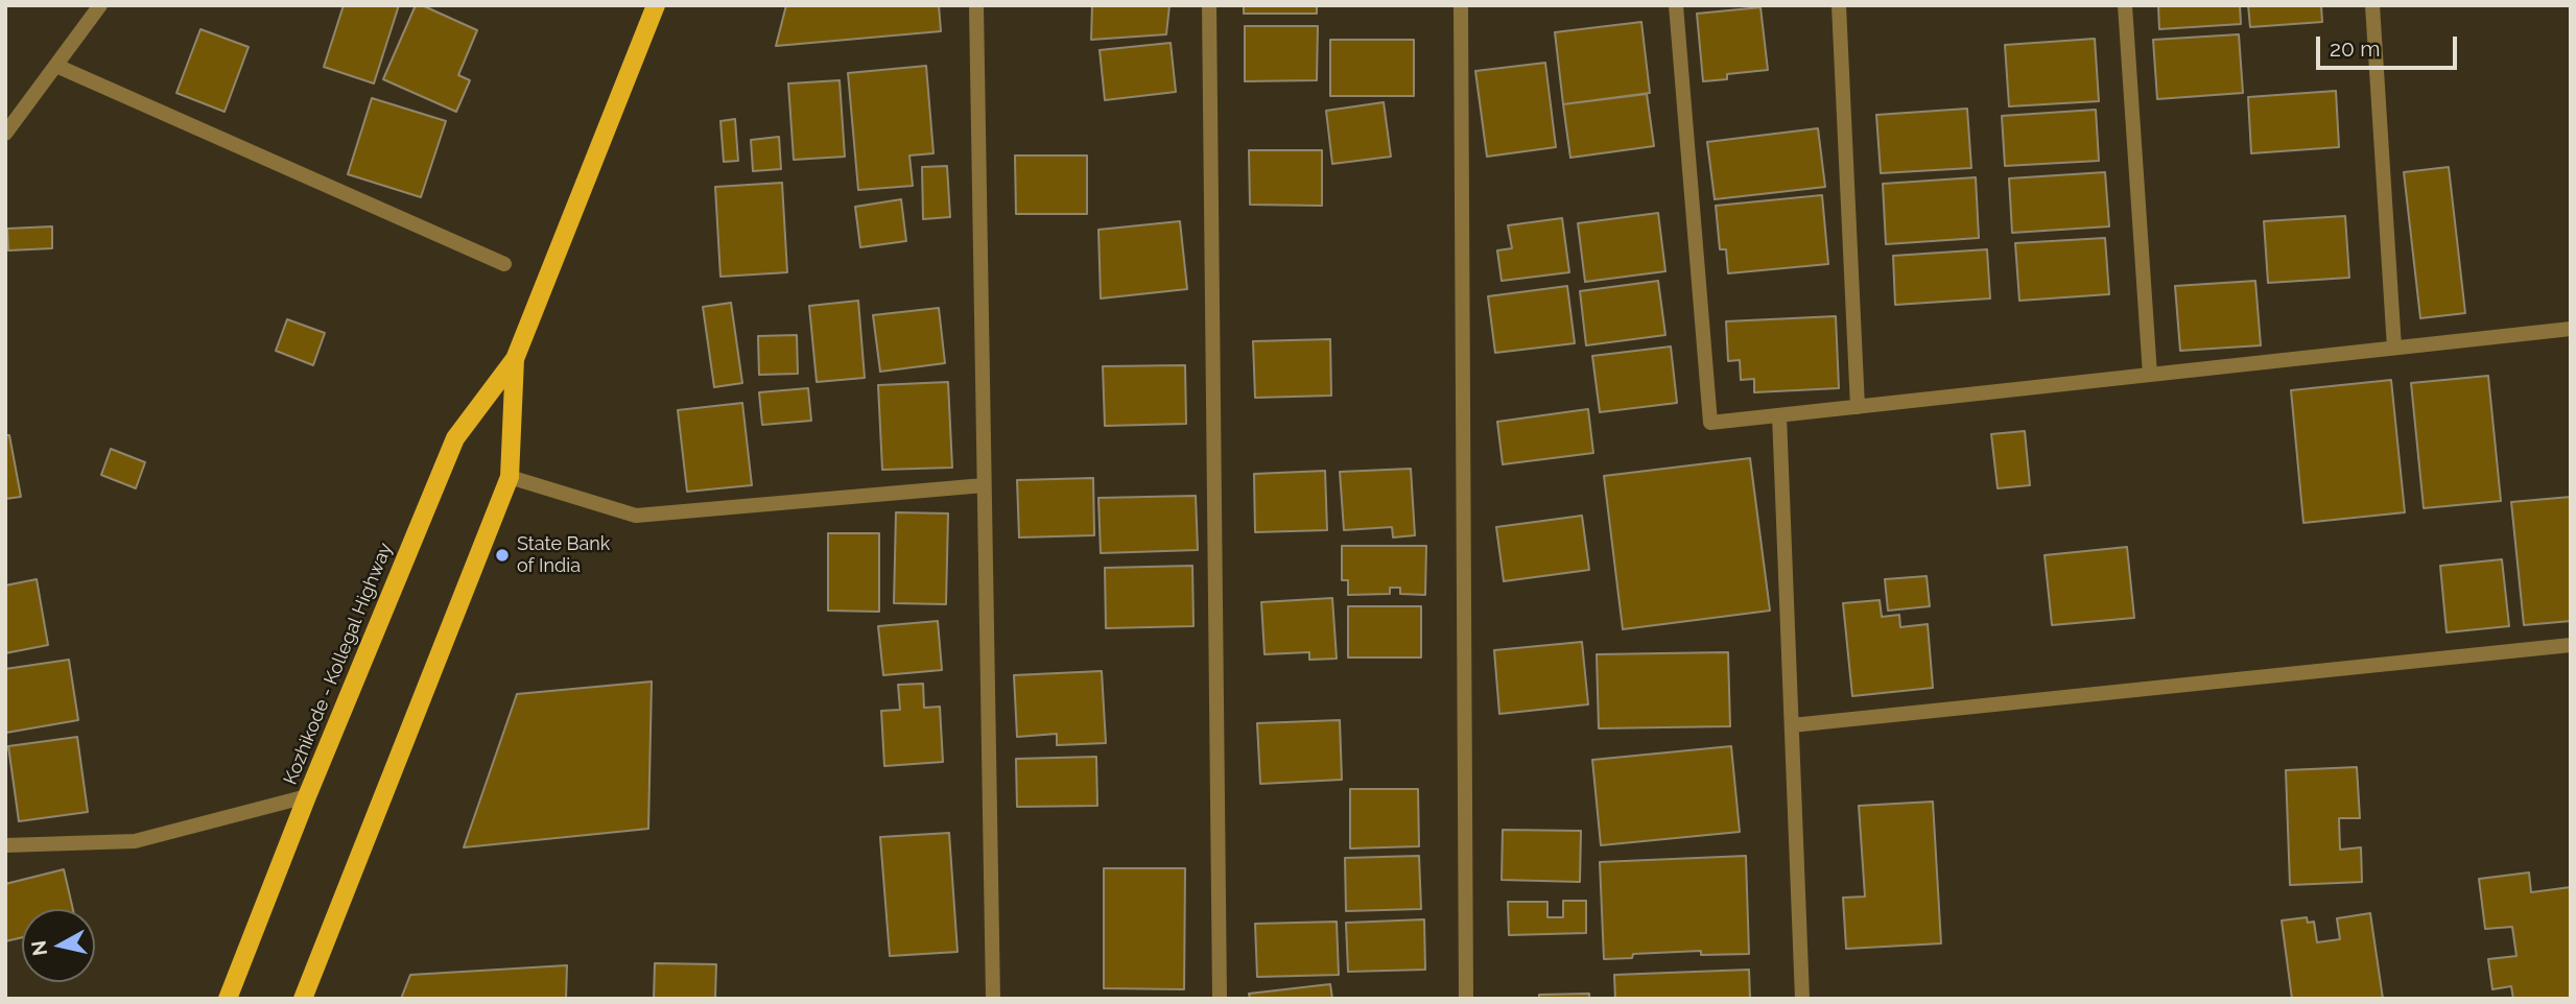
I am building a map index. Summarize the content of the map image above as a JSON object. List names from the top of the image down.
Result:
{
  "streets": {
    "main road": ["Kozhikode - Kollegal Highway"]
  },
  "places": ["State Bank of India"],
  "scale_bar": "20 m",
  "north": "left"
}
